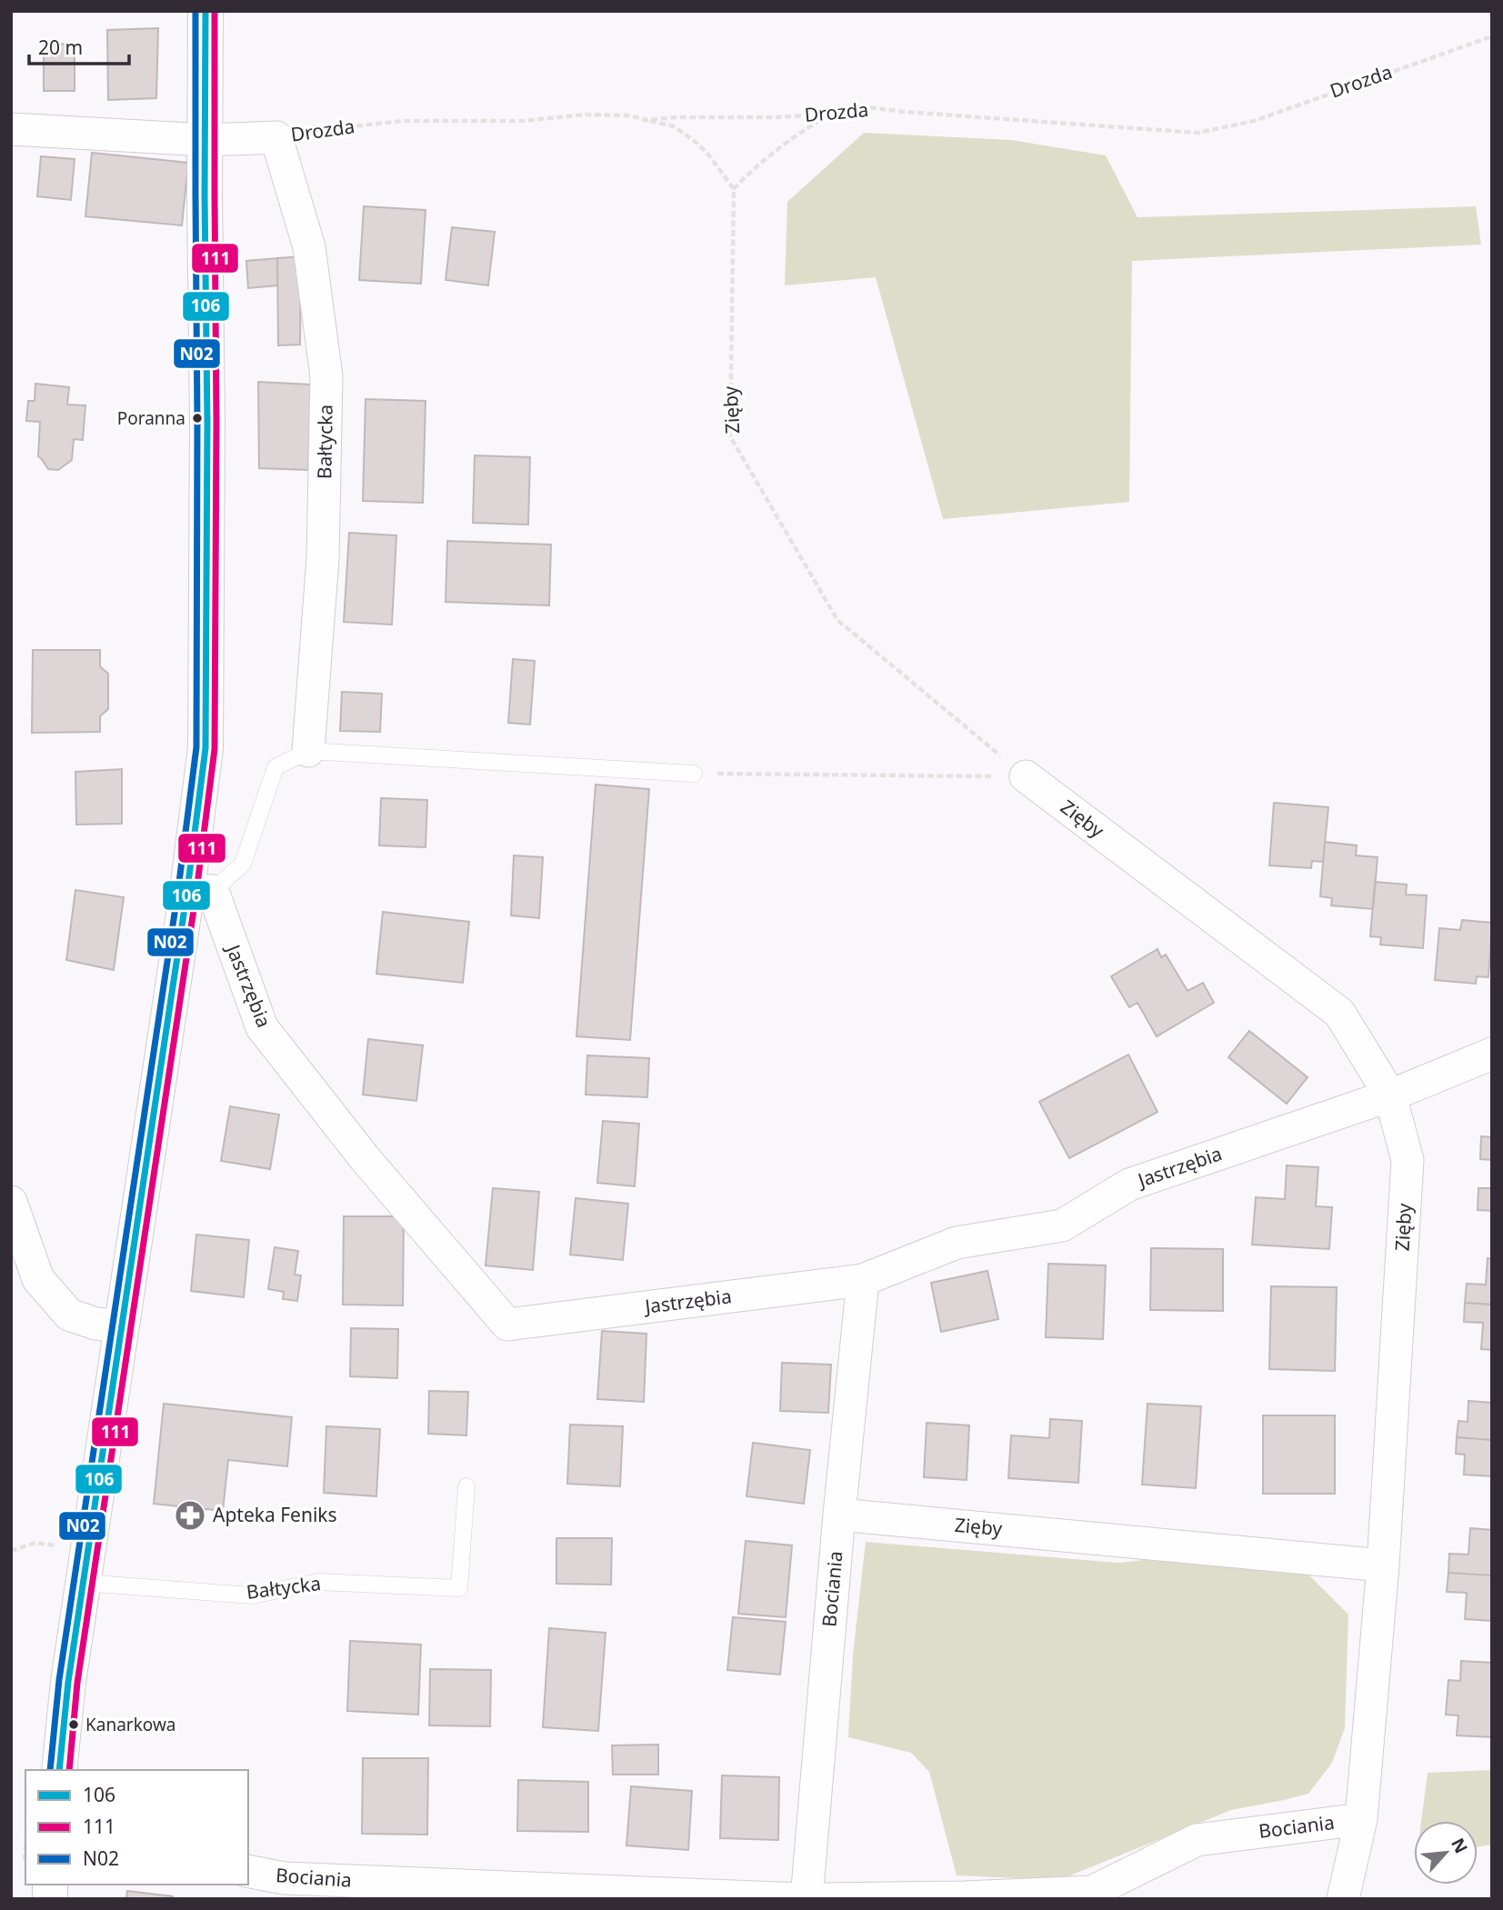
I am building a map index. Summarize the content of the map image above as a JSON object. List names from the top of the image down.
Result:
{
  "streets": {
    "street": [
      "Drozda",
      "Zięby",
      "Bałtycka",
      "Jastrzębia",
      "Bociania"
    ]
  },
  "crossings": [
    ["Drozda", "Bałtycka"],
    ["Zięby", "Jastrzębia"],
    ["Zięby", "Bociania"],
    ["Jastrzębia", "Bociania"]
  ],
  "places": {
    "other": ["Poranna", "Kanarkowa"],
    "pharmacy": ["Apteka Feniks"]
  },
  "lines": ["transit line 106", "transit line 111", "transit line N02"],
  "legend": ["106", "111", "N02"],
  "scale_bar": "20 m",
  "north": "top right"
}
